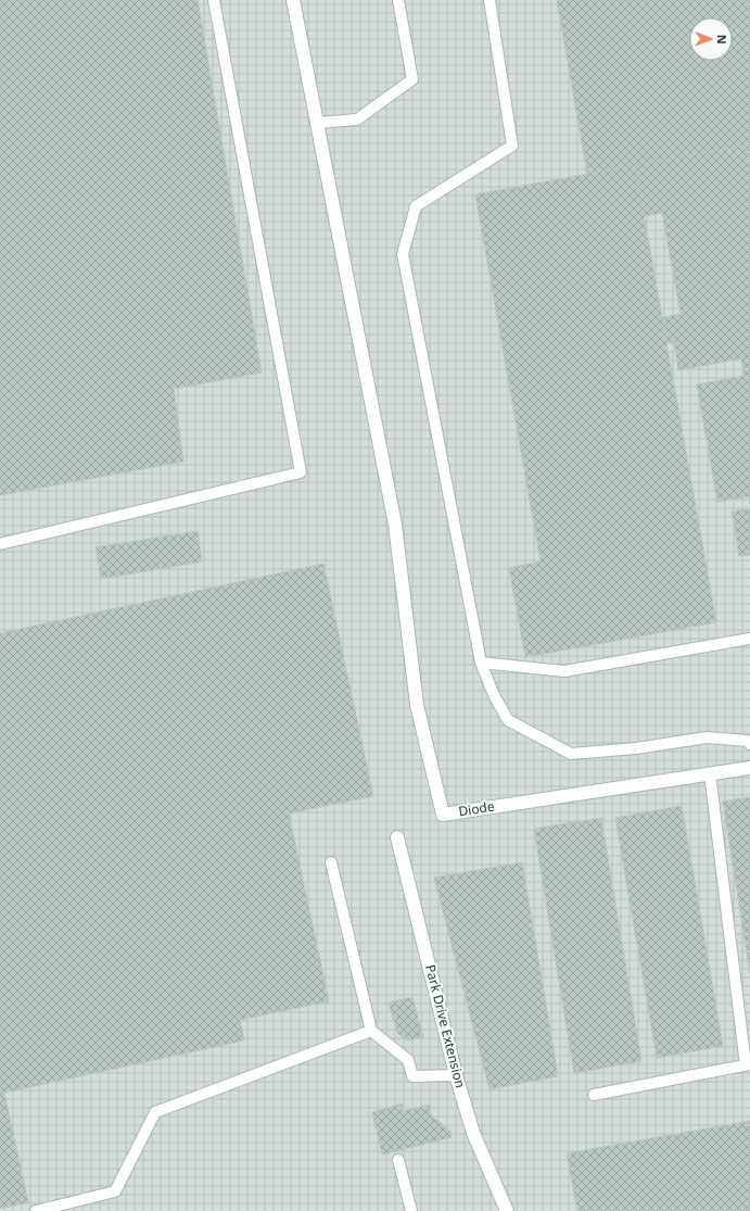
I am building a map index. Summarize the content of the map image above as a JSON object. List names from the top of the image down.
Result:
{
  "streets": {
    "street": ["Diode", "Park Drive Extension"]
  },
  "north": "right"
}
